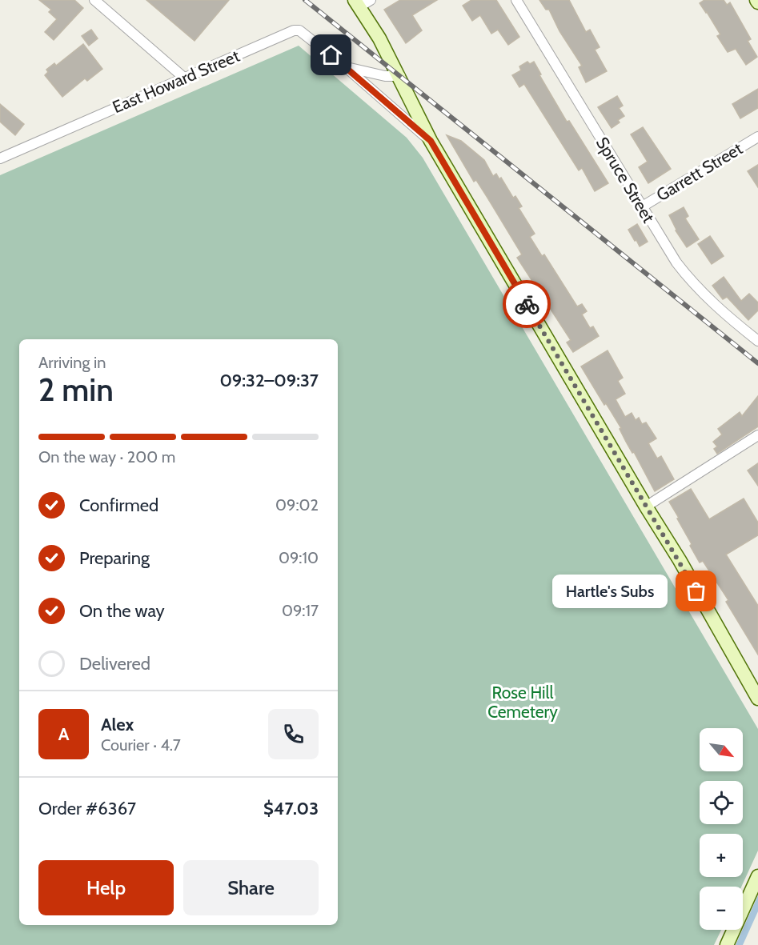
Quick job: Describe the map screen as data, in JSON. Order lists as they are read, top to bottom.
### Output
{
  "streets": {
    "street": ["East Howard Street", "Garrett Street", "Spruce Street"]
  },
  "crossings": [
    ["Garrett Street", "Spruce Street"]
  ],
  "parks": ["Rose Hill Cemetery"],
  "places": ["Hartle's Subs"],
  "north": "bottom right",
  "page": {
    "heading": ["2 min", "Arriving in", "09:32–09:37"],
    "panel": [
      "Alex",
      "Courier · 4.7",
      "Order #6367",
      "$47.03"
    ],
    "bar": "On the way · 200 m",
    "list": [
      ["Confirmed", "09:02"],
      ["Preparing", "09:10"],
      ["On the way", "09:17"],
      "Delivered"
    ],
    "bubble": "Hartle's Subs",
    "round": "A",
    "map_buttons": ["+", "−"],
    "buttons": ["Help", "Share"]
  }
}
